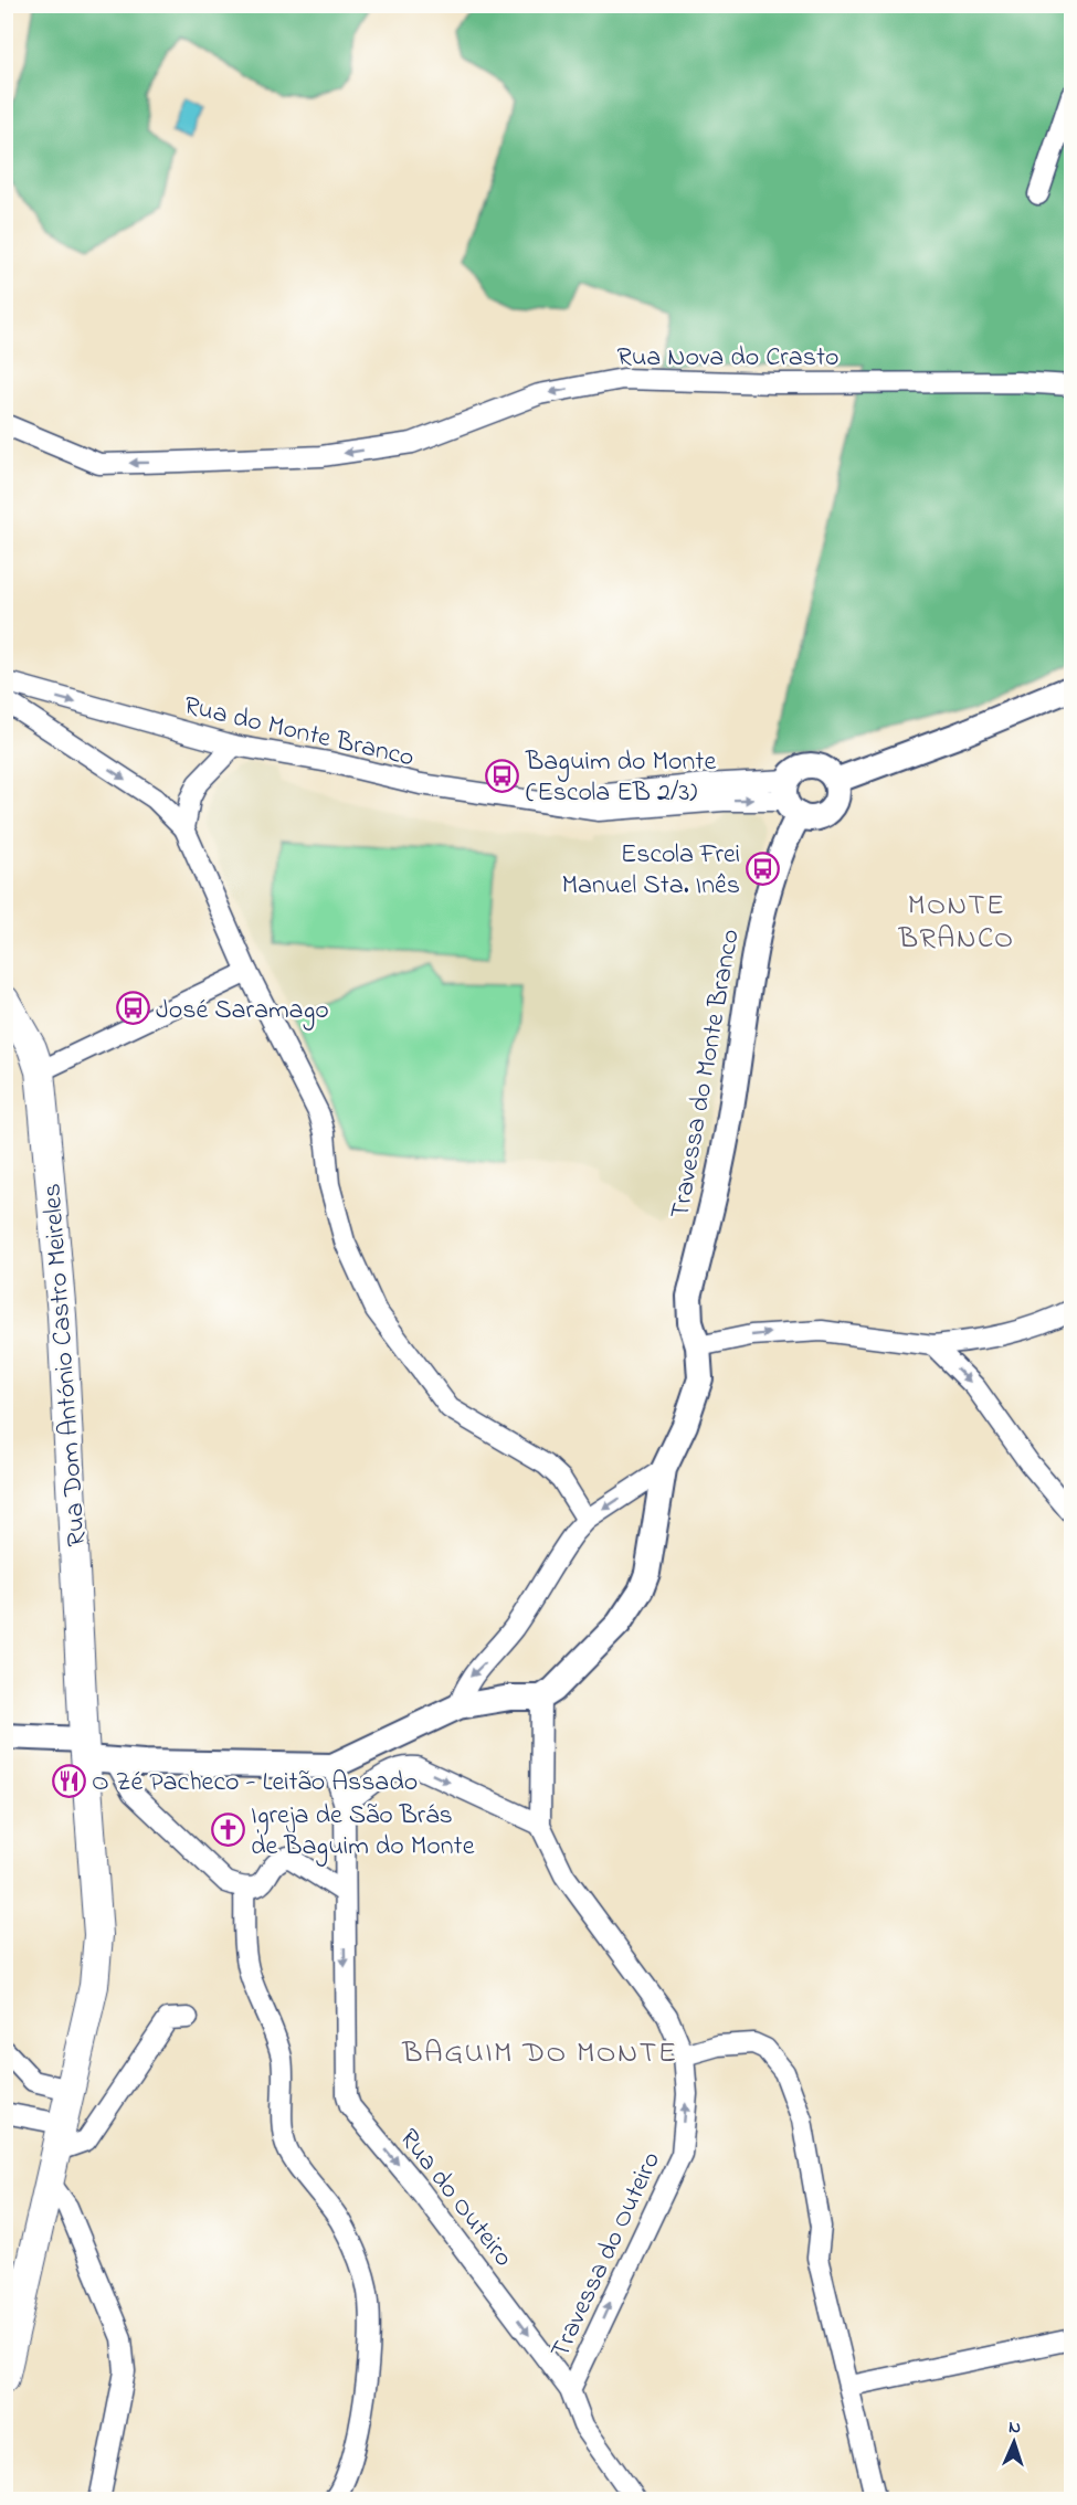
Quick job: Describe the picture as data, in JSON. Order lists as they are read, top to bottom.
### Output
{
  "streets": {
    "main road": ["Rua Dom António Castro Meireles"],
    "street": [
      "Rua Nova do Crasto",
      "Rua do Monte Branco",
      "Travessa do Monte Branco",
      "Rua do Outeiro",
      "Travessa do Outeiro"
    ]
  },
  "crossings": [
    ["Rua do Monte Branco", "Travessa do Monte Branco"],
    ["Rua do Outeiro", "Travessa do Outeiro"]
  ],
  "one_way": ["Rua Nova do Crasto", "Travessa do Outeiro"],
  "districts": ["MONTE BRANCO", "BAGUIM DO MONTE"],
  "places": {
    "bus stop": ["Baguim do Monte (Escola EB 2/3)", "Escola Frei Manuel Sta. Inês", "José Saramago"],
    "restaurant": ["O Zé Pacheco - Leitão Assado"],
    "church": ["Igreja de São Brás de Baguim do Monte"]
  },
  "north": "top"
}
